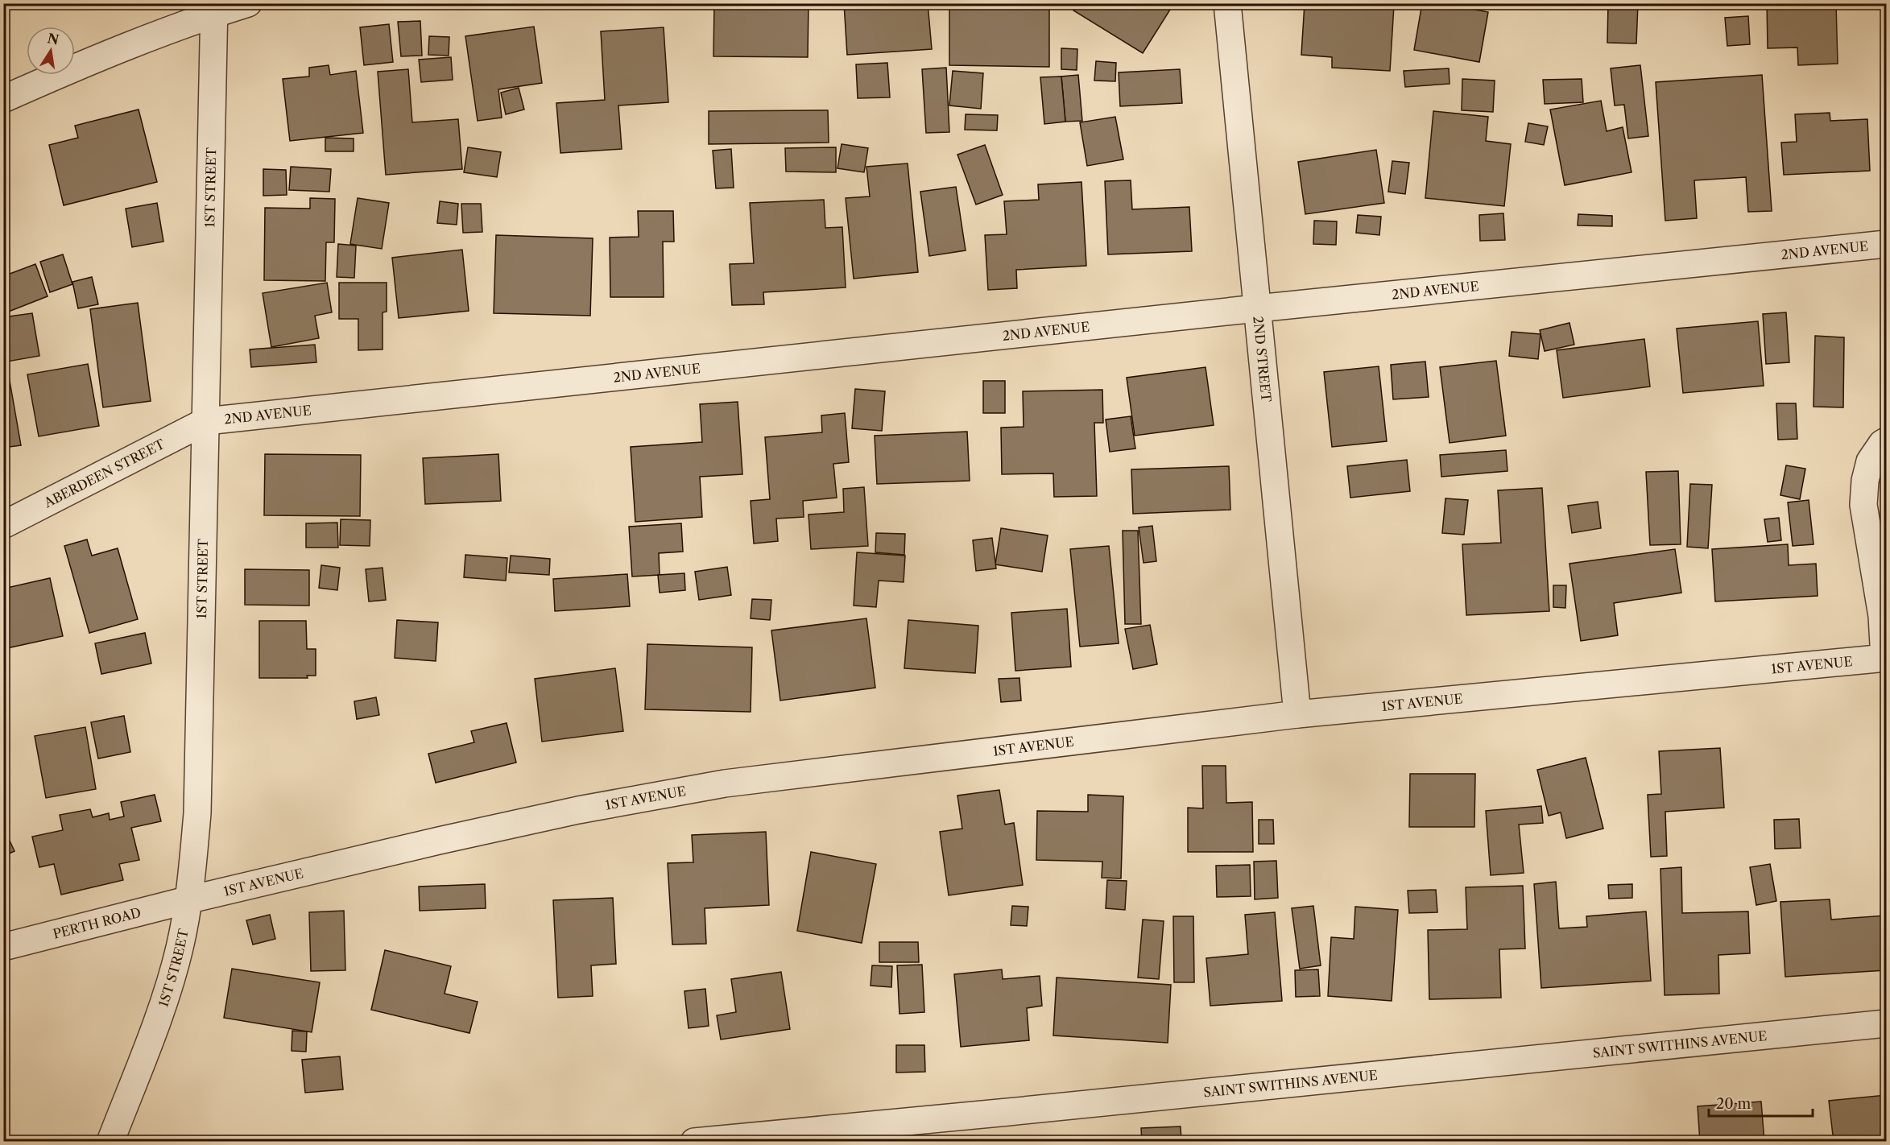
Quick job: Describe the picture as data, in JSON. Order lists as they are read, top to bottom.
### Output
{
  "streets": {
    "street": [
      "1ST STREET",
      "2ND AVENUE",
      "2ND STREET",
      "ABERDEEN STREET",
      "1ST AVENUE",
      "PERTH ROAD",
      "SAINT SWITHINS AVENUE"
    ]
  },
  "crossings": [
    ["1ST STREET", "2ND AVENUE"],
    ["1ST STREET", "ABERDEEN STREET"],
    ["1ST STREET", "1ST AVENUE"],
    ["1ST STREET", "PERTH ROAD"],
    ["2ND AVENUE", "2ND STREET"],
    ["2ND AVENUE", "ABERDEEN STREET"],
    ["2ND STREET", "1ST AVENUE"],
    ["1ST AVENUE", "PERTH ROAD"]
  ],
  "scale_bar": "20 m",
  "north": "top"
}
